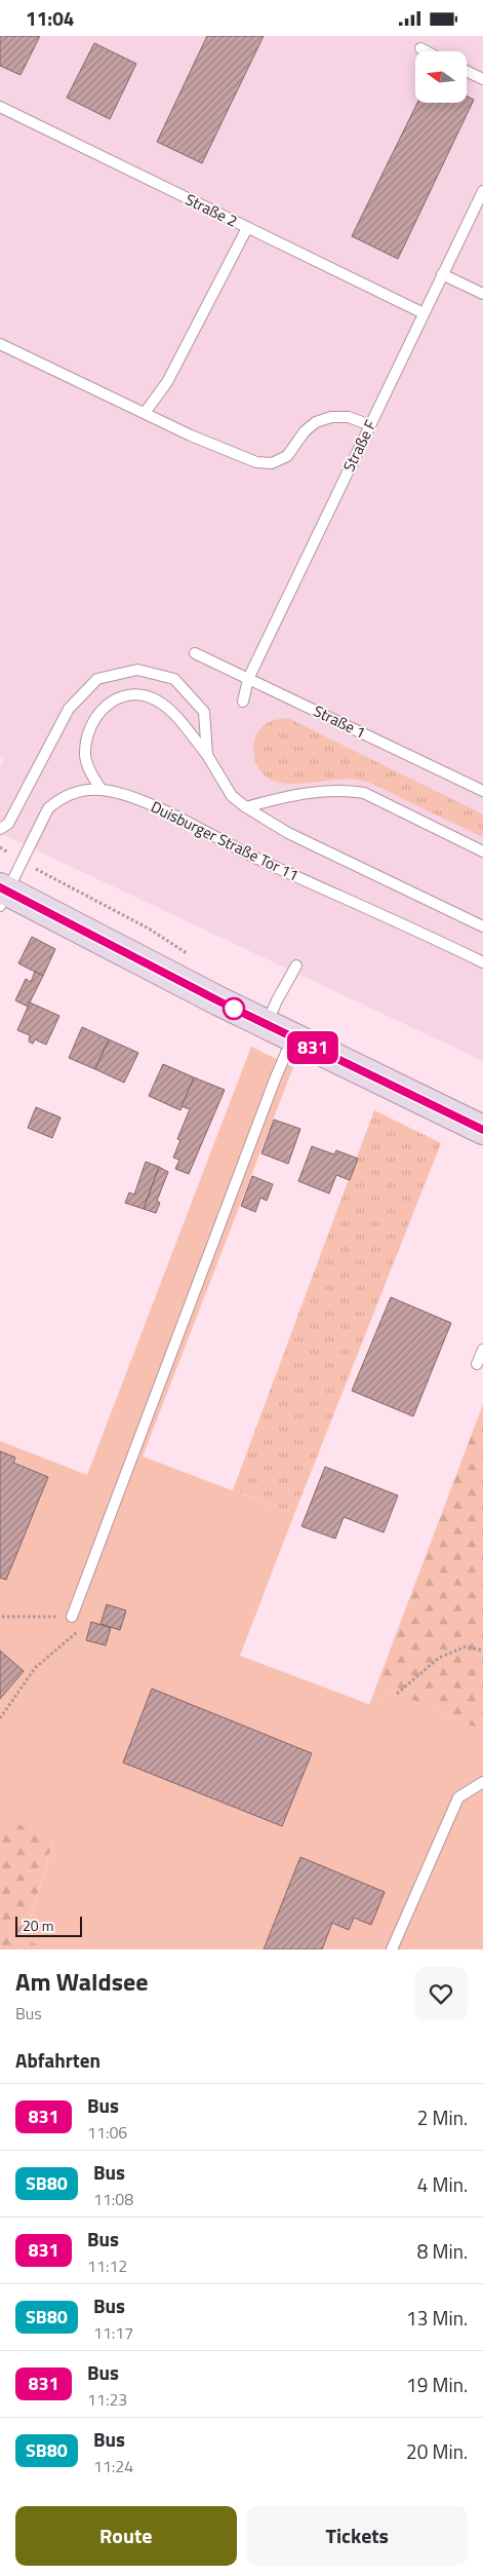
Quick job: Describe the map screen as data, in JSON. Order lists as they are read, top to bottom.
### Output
{
  "streets": {
    "lane": [
      "Straße 2",
      "Straße F",
      "Straße 1",
      "Duisburger Straße Tor 11"
    ]
  },
  "crossings": [
    ["Straße 2", "Straße F"],
    ["Straße F", "Straße 1"]
  ],
  "lines": ["bus line 831"],
  "scale_bar": "20 m",
  "north": "left",
  "page": {
    "status": "11:04",
    "on_map": "831",
    "scale": "20 m",
    "heading": [
      ["Am Waldsee", "Bus"],
      "Abfahrten"
    ],
    "list": [
      {
        "mark": "831",
        "name": "Bus",
        "note": "11:06",
        "value": "2 Min."
      },
      {
        "mark": "SB80",
        "name": "Bus",
        "note": "11:08",
        "value": "4 Min."
      },
      {
        "mark": "831",
        "name": "Bus",
        "note": "11:12",
        "value": "8 Min."
      },
      {
        "mark": "SB80",
        "name": "Bus",
        "note": "11:17",
        "value": "13 Min."
      },
      {
        "mark": "831",
        "name": "Bus",
        "note": "11:23",
        "value": "19 Min."
      },
      {
        "mark": "SB80",
        "name": "Bus",
        "note": "11:24",
        "value": "20 Min."
      }
    ],
    "buttons": ["Route", "Tickets"]
  }
}
